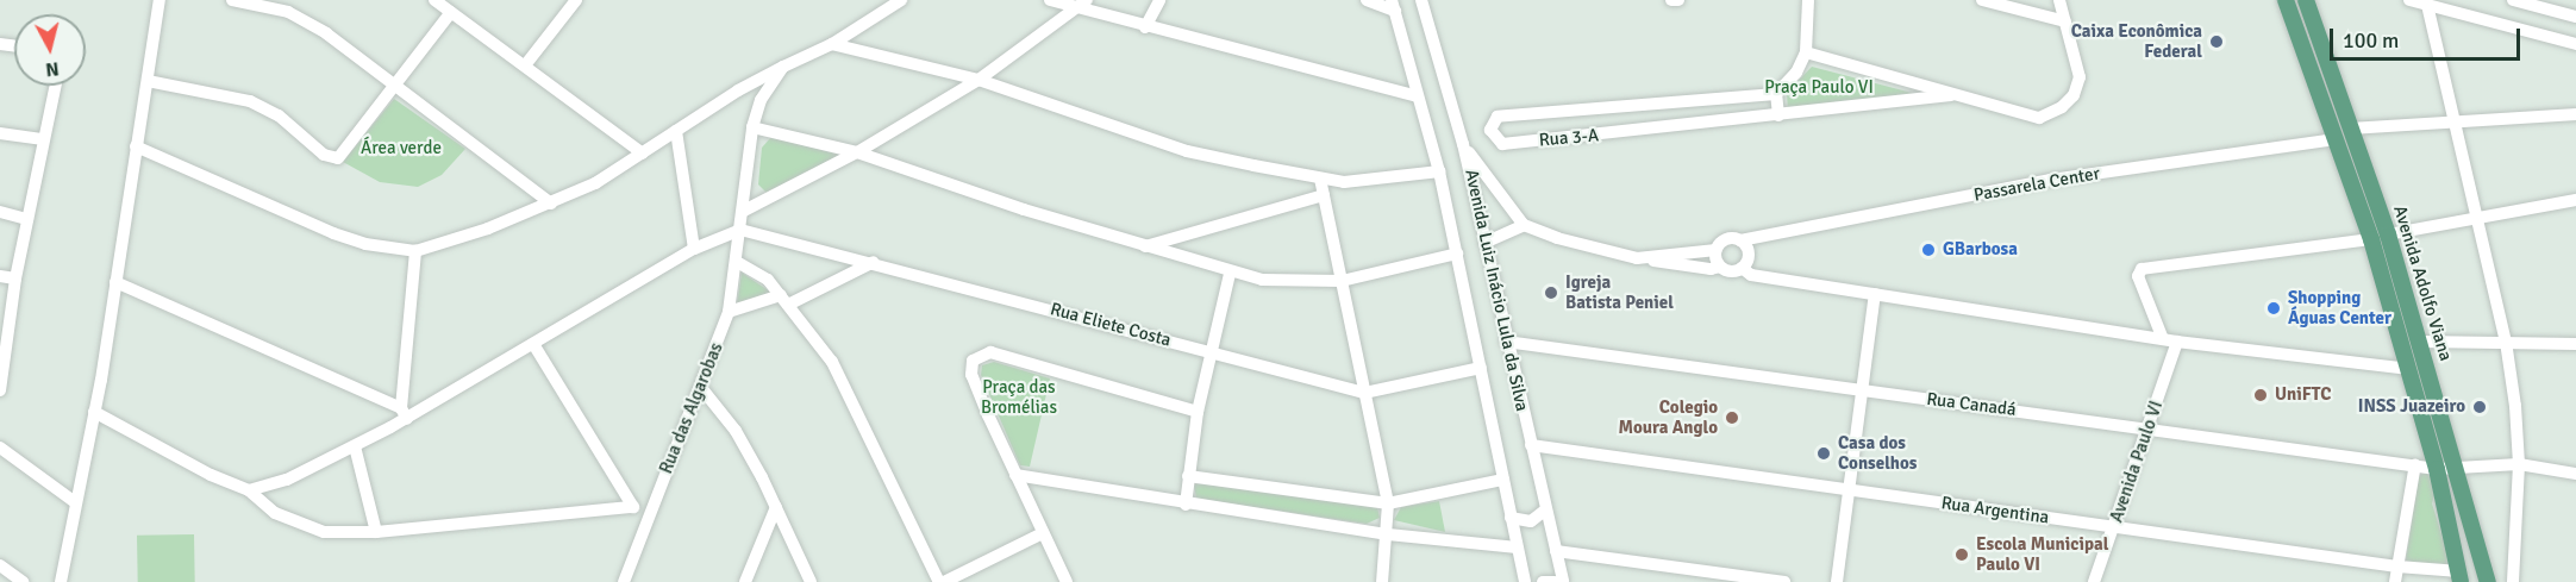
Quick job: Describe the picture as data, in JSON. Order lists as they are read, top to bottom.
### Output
{
  "streets": {
    "main road": ["Avenida Adolfo Viana"],
    "street": [
      "Rua 3-A",
      "Passarela Center",
      "Avenida Luiz Inácio Lula da Silva",
      "Rua Eliete Costa",
      "Rua Canadá",
      "Rua das Algarobas",
      "Avenida Paulo VI",
      "Rua Argentina"
    ]
  },
  "crossings": [
    ["Passarela Center", "Avenida Adolfo Viana"],
    ["Avenida Adolfo Viana", "Rua Canadá"],
    ["Avenida Adolfo Viana", "Rua Argentina"],
    ["Avenida Luiz Inácio Lula da Silva", "Rua Eliete Costa"],
    ["Avenida Luiz Inácio Lula da Silva", "Rua Canadá"],
    ["Avenida Luiz Inácio Lula da Silva", "Rua Argentina"],
    ["Rua Eliete Costa", "Rua das Algarobas"],
    ["Rua Canadá", "Avenida Paulo VI"],
    ["Avenida Paulo VI", "Rua Argentina"]
  ],
  "parks": ["Praça Paulo VI", "Área verde", "Praça das Bromélias"],
  "places": [
    "Caixa Econômica Federal",
    "GBarbosa",
    "Igreja Batista Peniel",
    "Shopping Águas Center",
    "UniFTC",
    "INSS Juazeiro",
    "Colegio Moura Anglo",
    "Casa dos Conselhos",
    "Escola Municipal Paulo VI"
  ],
  "scale_bar": "100 m",
  "north": "bottom"
}
